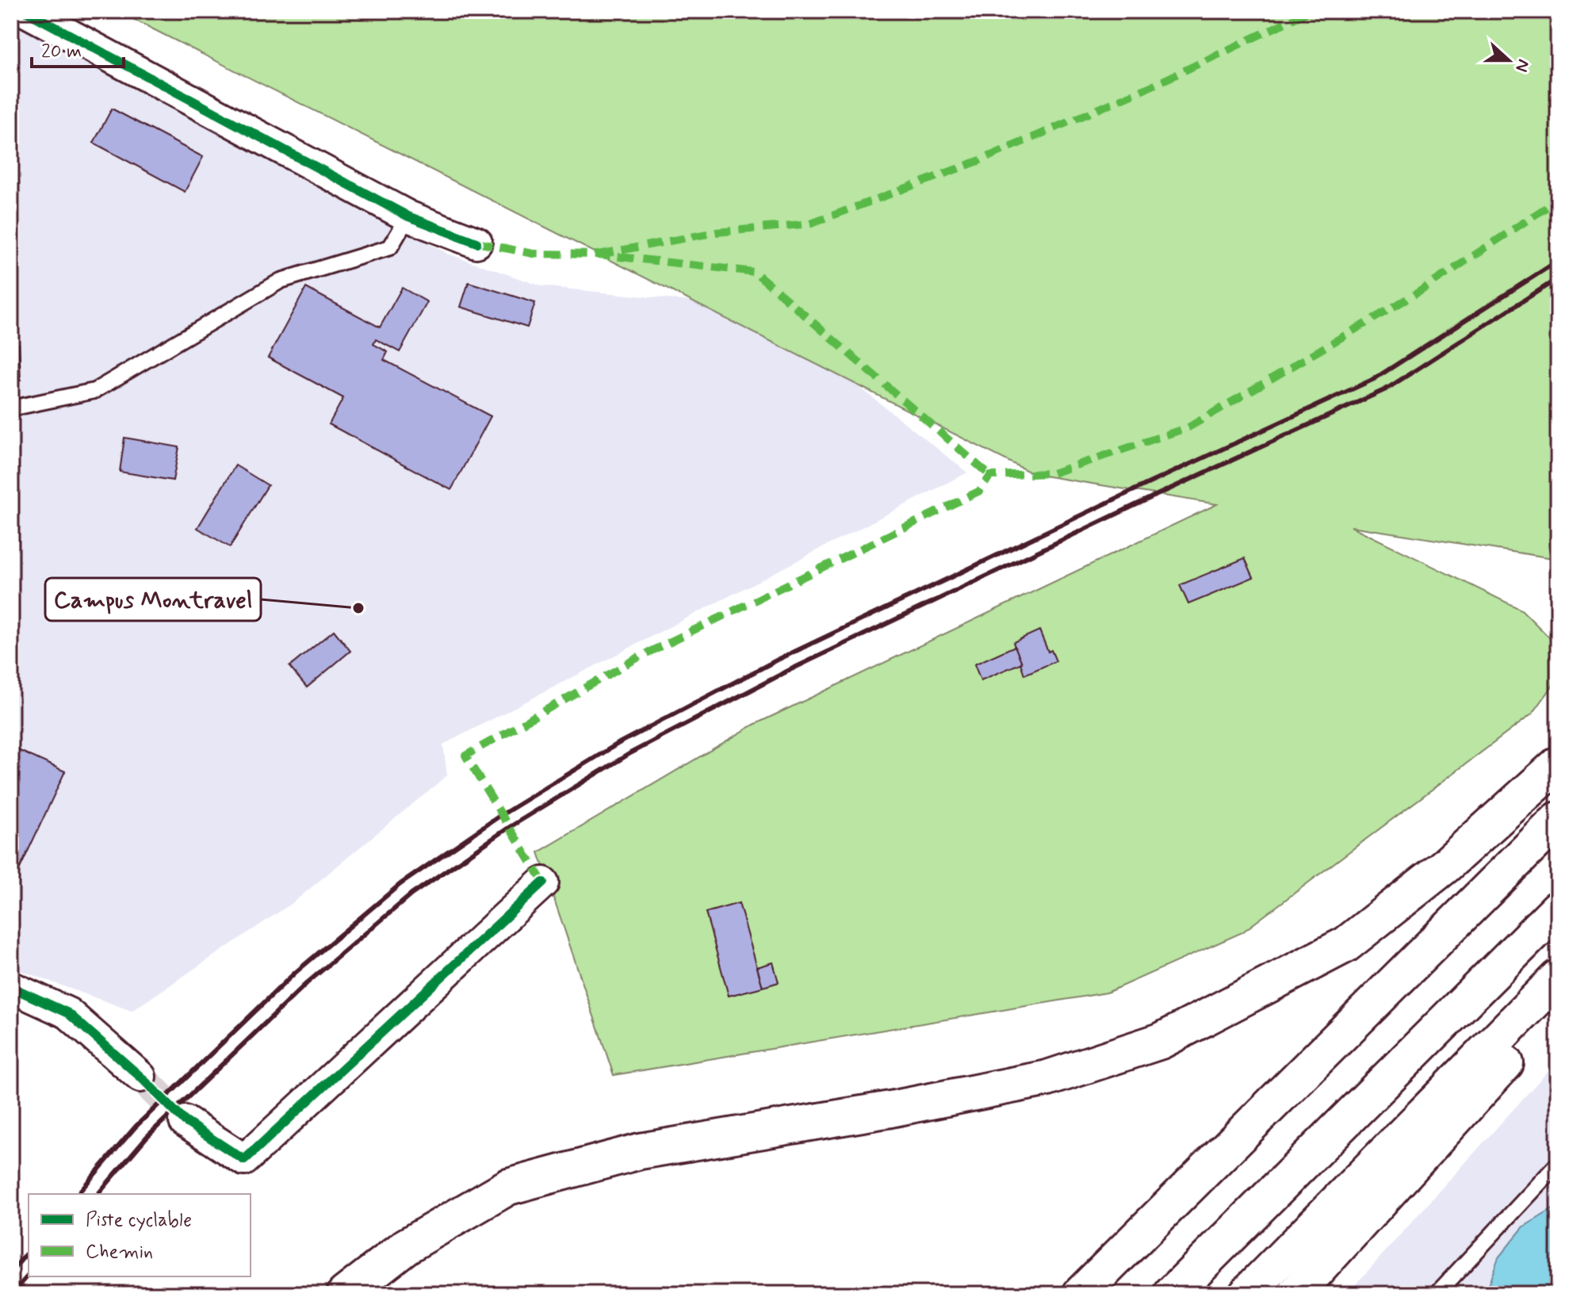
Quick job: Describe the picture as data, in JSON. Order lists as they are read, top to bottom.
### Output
{
  "places": ["Campus Montravel"],
  "legend": ["Piste cyclable", "Chemin"],
  "scale_bar": "20 m",
  "north": "right"
}
